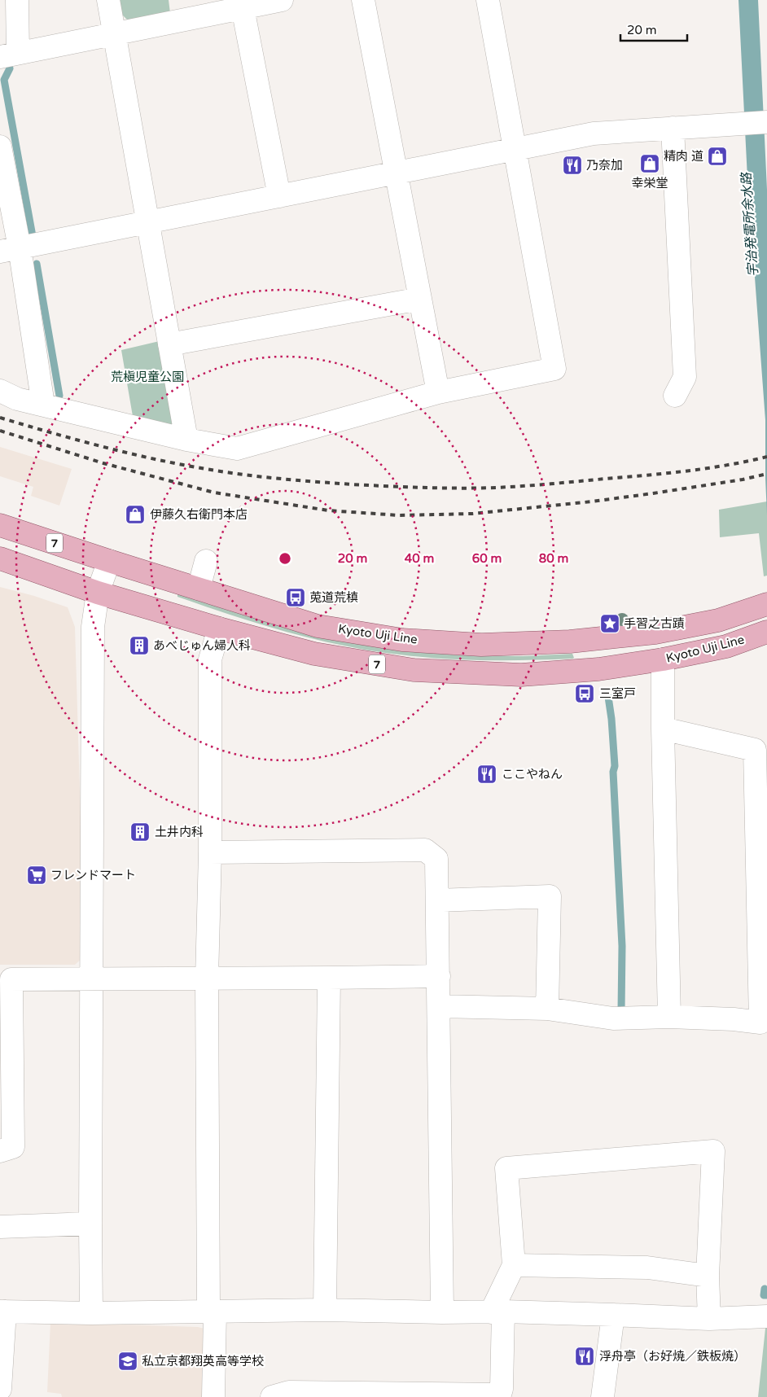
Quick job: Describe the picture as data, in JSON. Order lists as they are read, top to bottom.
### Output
{
  "streets": {
    "main road": ["7", "Kyoto Uji Line"]
  },
  "water": ["宇治発電所余水路"],
  "parks": ["荒槇児童公園"],
  "places": {
    "shop": ["精肉 道", "幸栄堂", "伊藤久右衛門本店"],
    "restaurant": ["乃奈加", "ここやねん", "浮舟亭（お好焼／鉄板焼）"],
    "bus stop": ["莵道荒槙", "三室戸"],
    "place": ["手習之古蹟"],
    "building": ["あべじゅん婦人科", "土井内科"],
    "supermarket": ["フレンドマート"],
    "school or university": ["私立京都翔英高等学校"]
  },
  "scale_bar": "20 m",
  "rings": [
    "20 m",
    "40 m",
    "60 m",
    "80 m"
  ]
}
